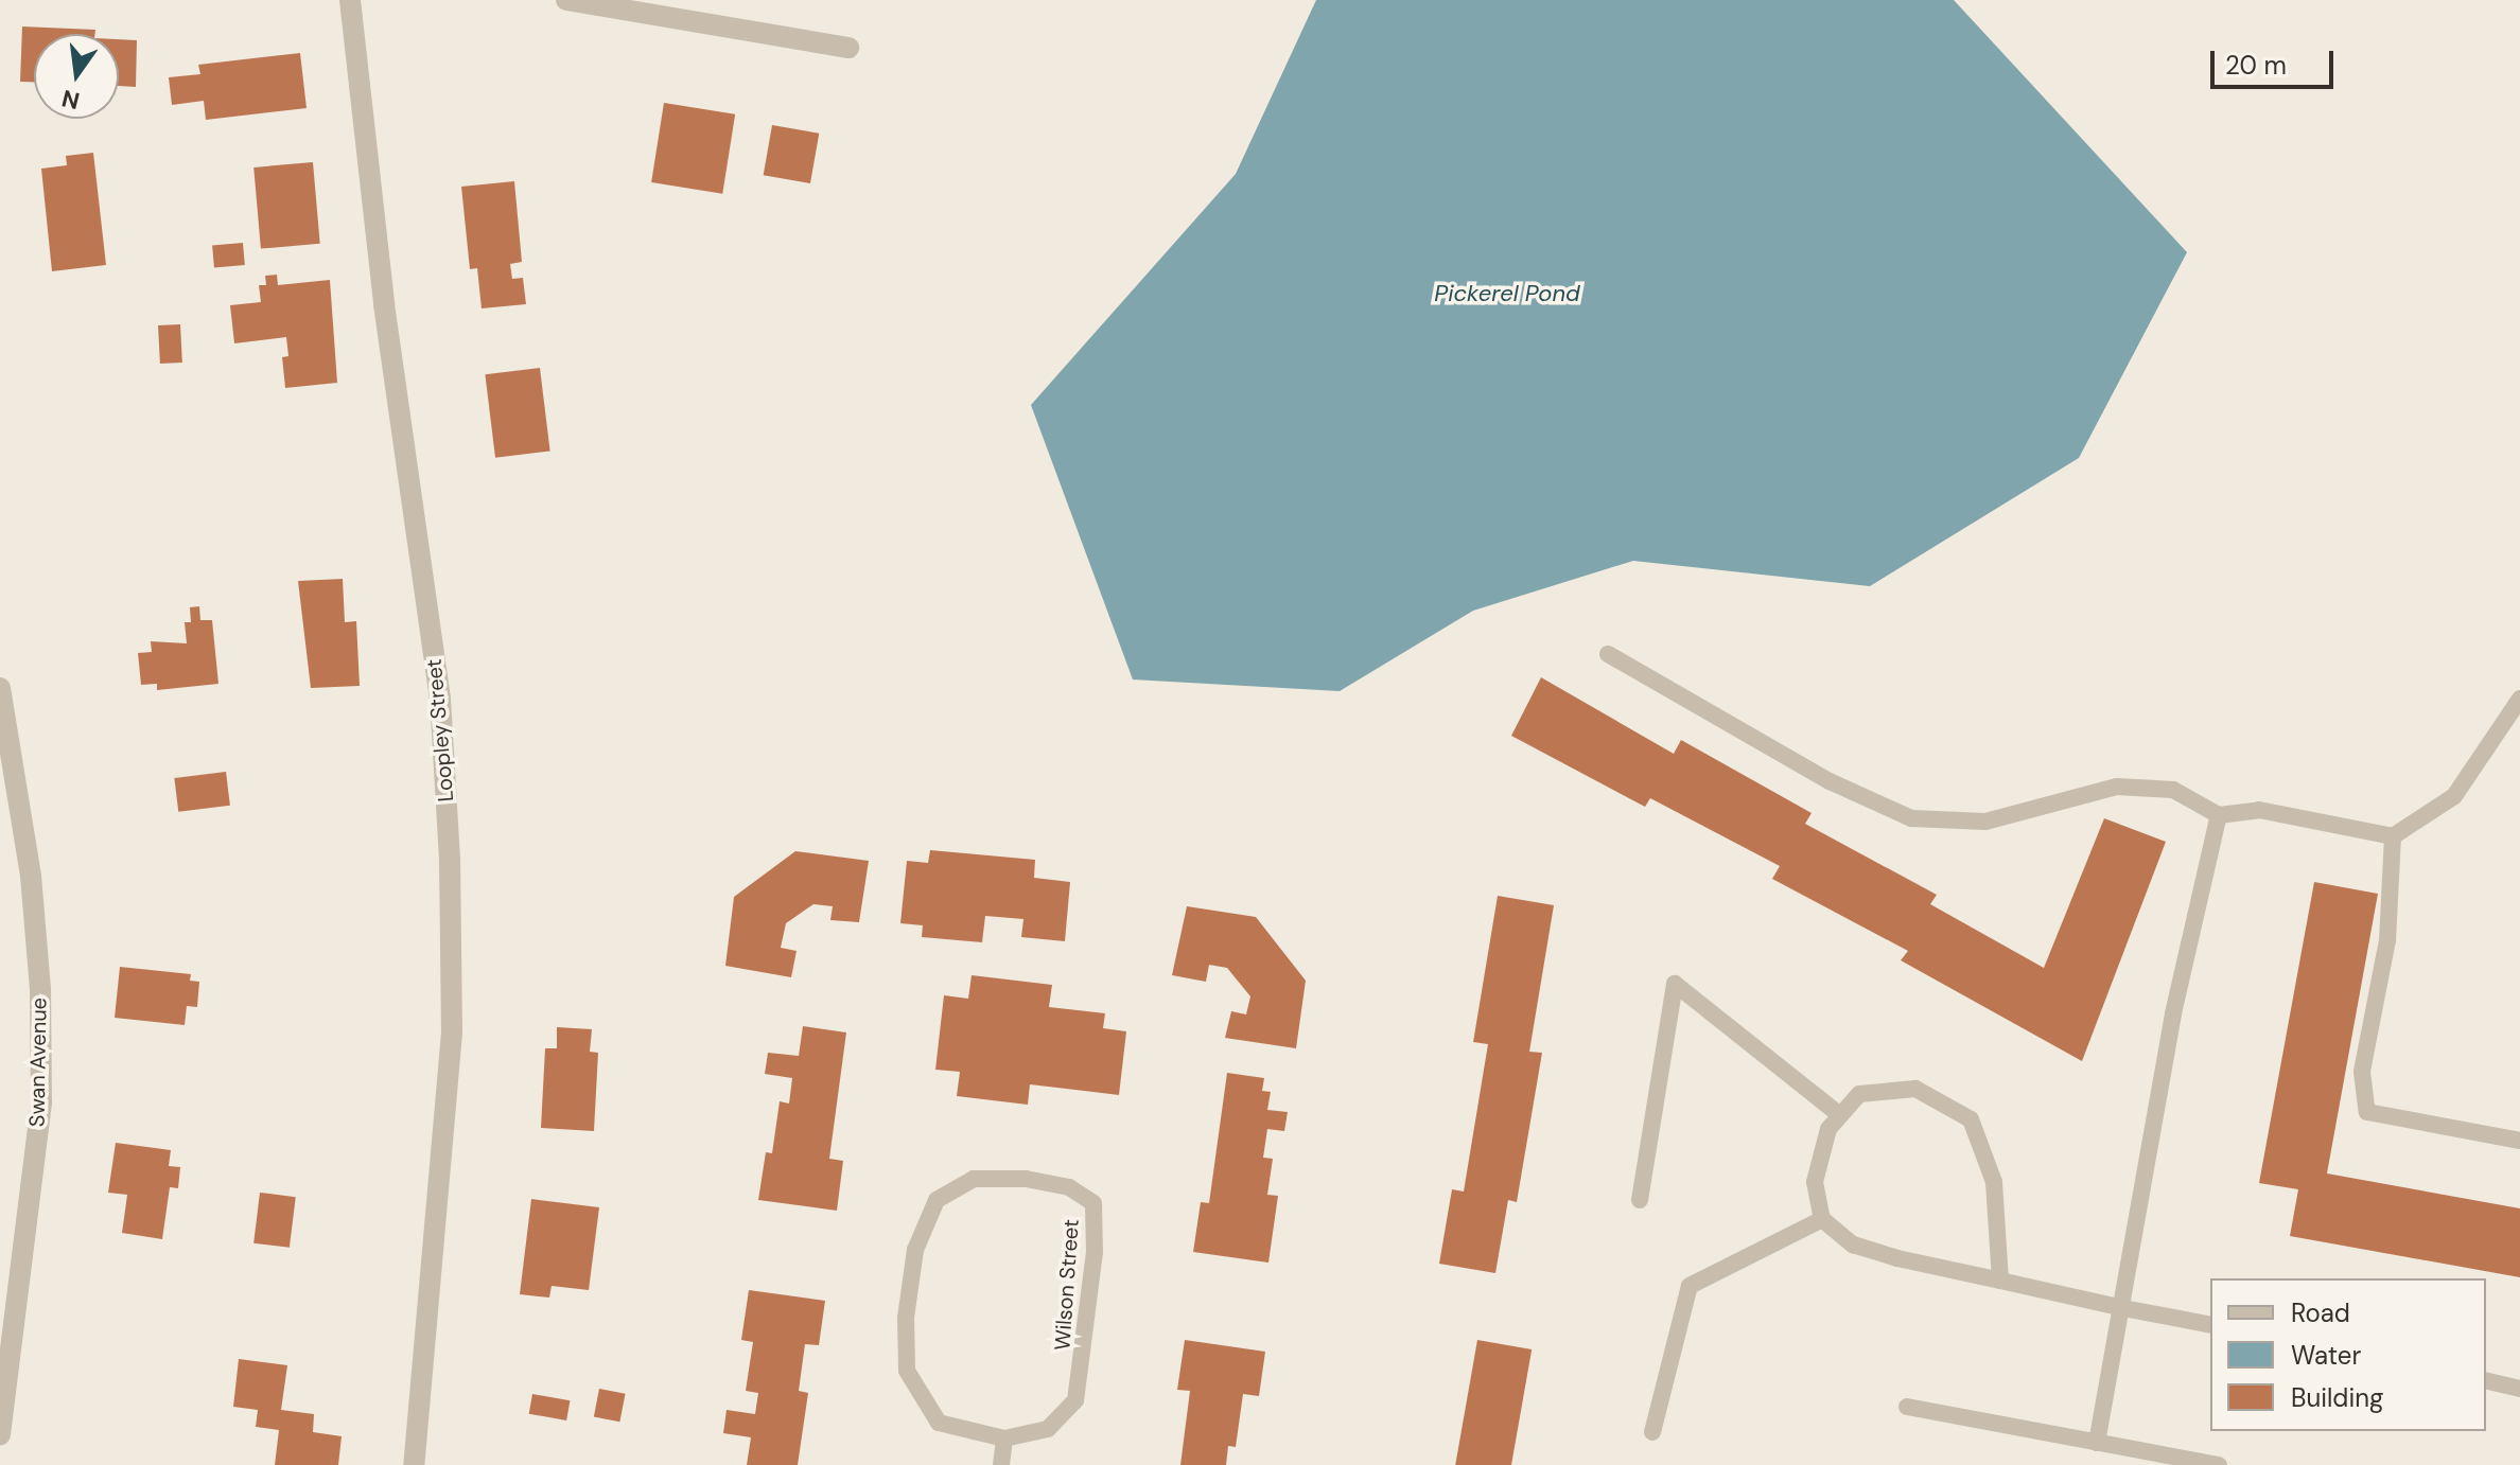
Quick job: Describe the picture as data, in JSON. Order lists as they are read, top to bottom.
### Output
{
  "streets": {
    "street": ["Loopley Street", "Swan Avenue"],
    "lane": ["Wilson Street"]
  },
  "water": ["Pickerel Pond"],
  "legend": ["Road", "Water", "Building"],
  "scale_bar": "20 m",
  "north": "bottom"
}
